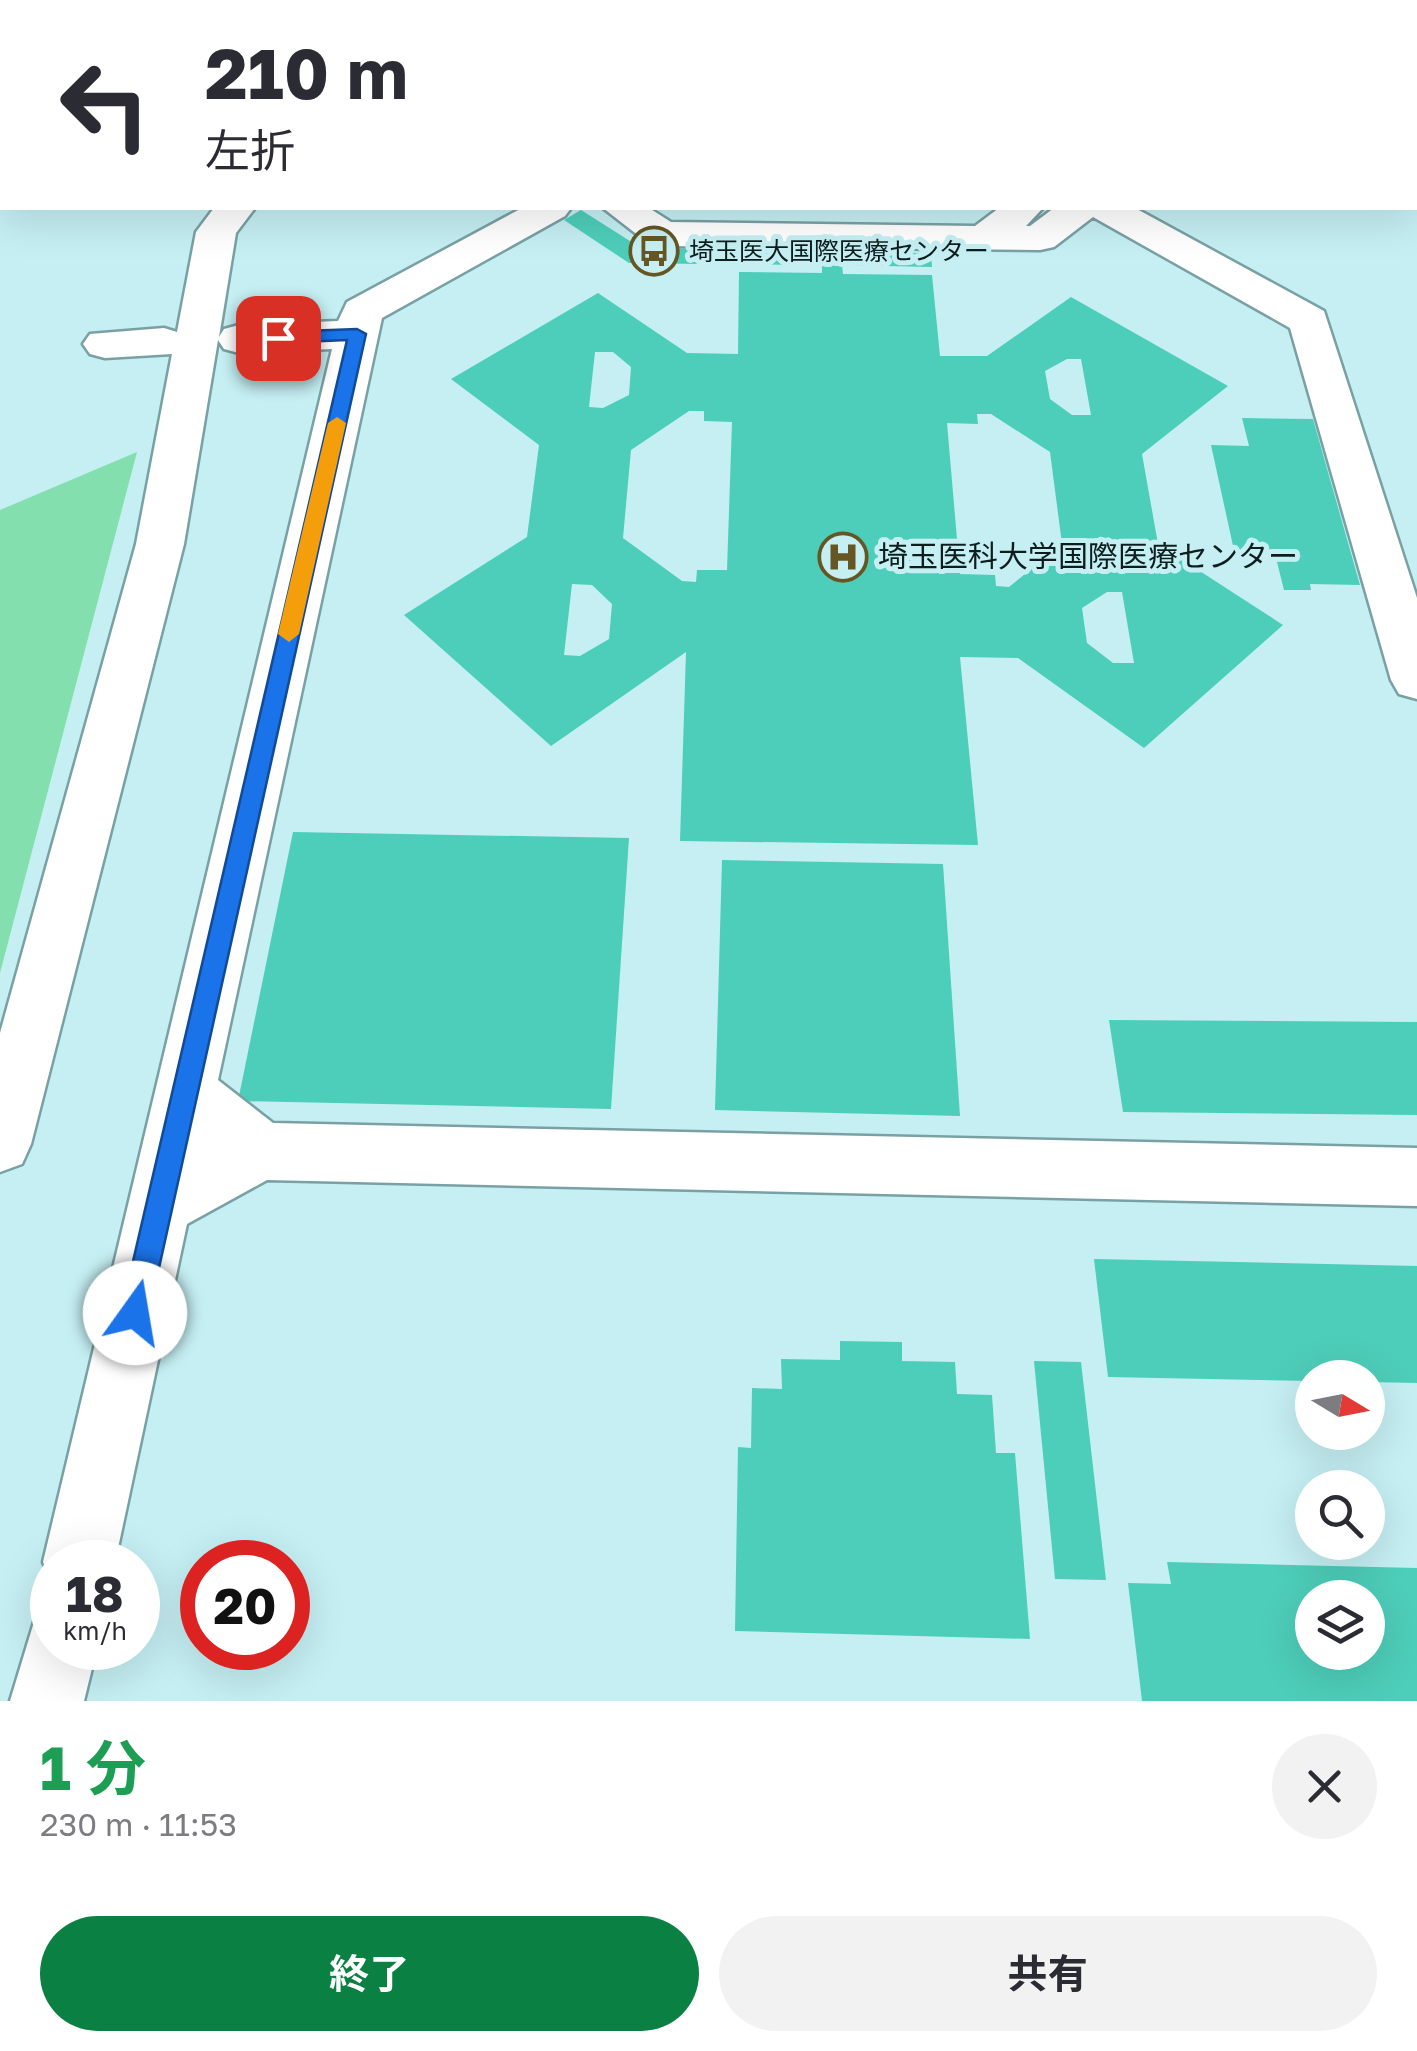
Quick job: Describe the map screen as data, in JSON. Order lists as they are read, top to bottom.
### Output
{
  "places": {
    "bus stop": ["埼玉医大国際医療センター"],
    "hospital": ["埼玉医科大学国際医療センター"]
  },
  "north": "right",
  "page": {
    "turn": ["210 m", "左折"],
    "speed": "18 km/h",
    "limit": "20",
    "heading": ["1 分", "230 m · 11:53"],
    "buttons": ["終了", "共有"]
  }
}
